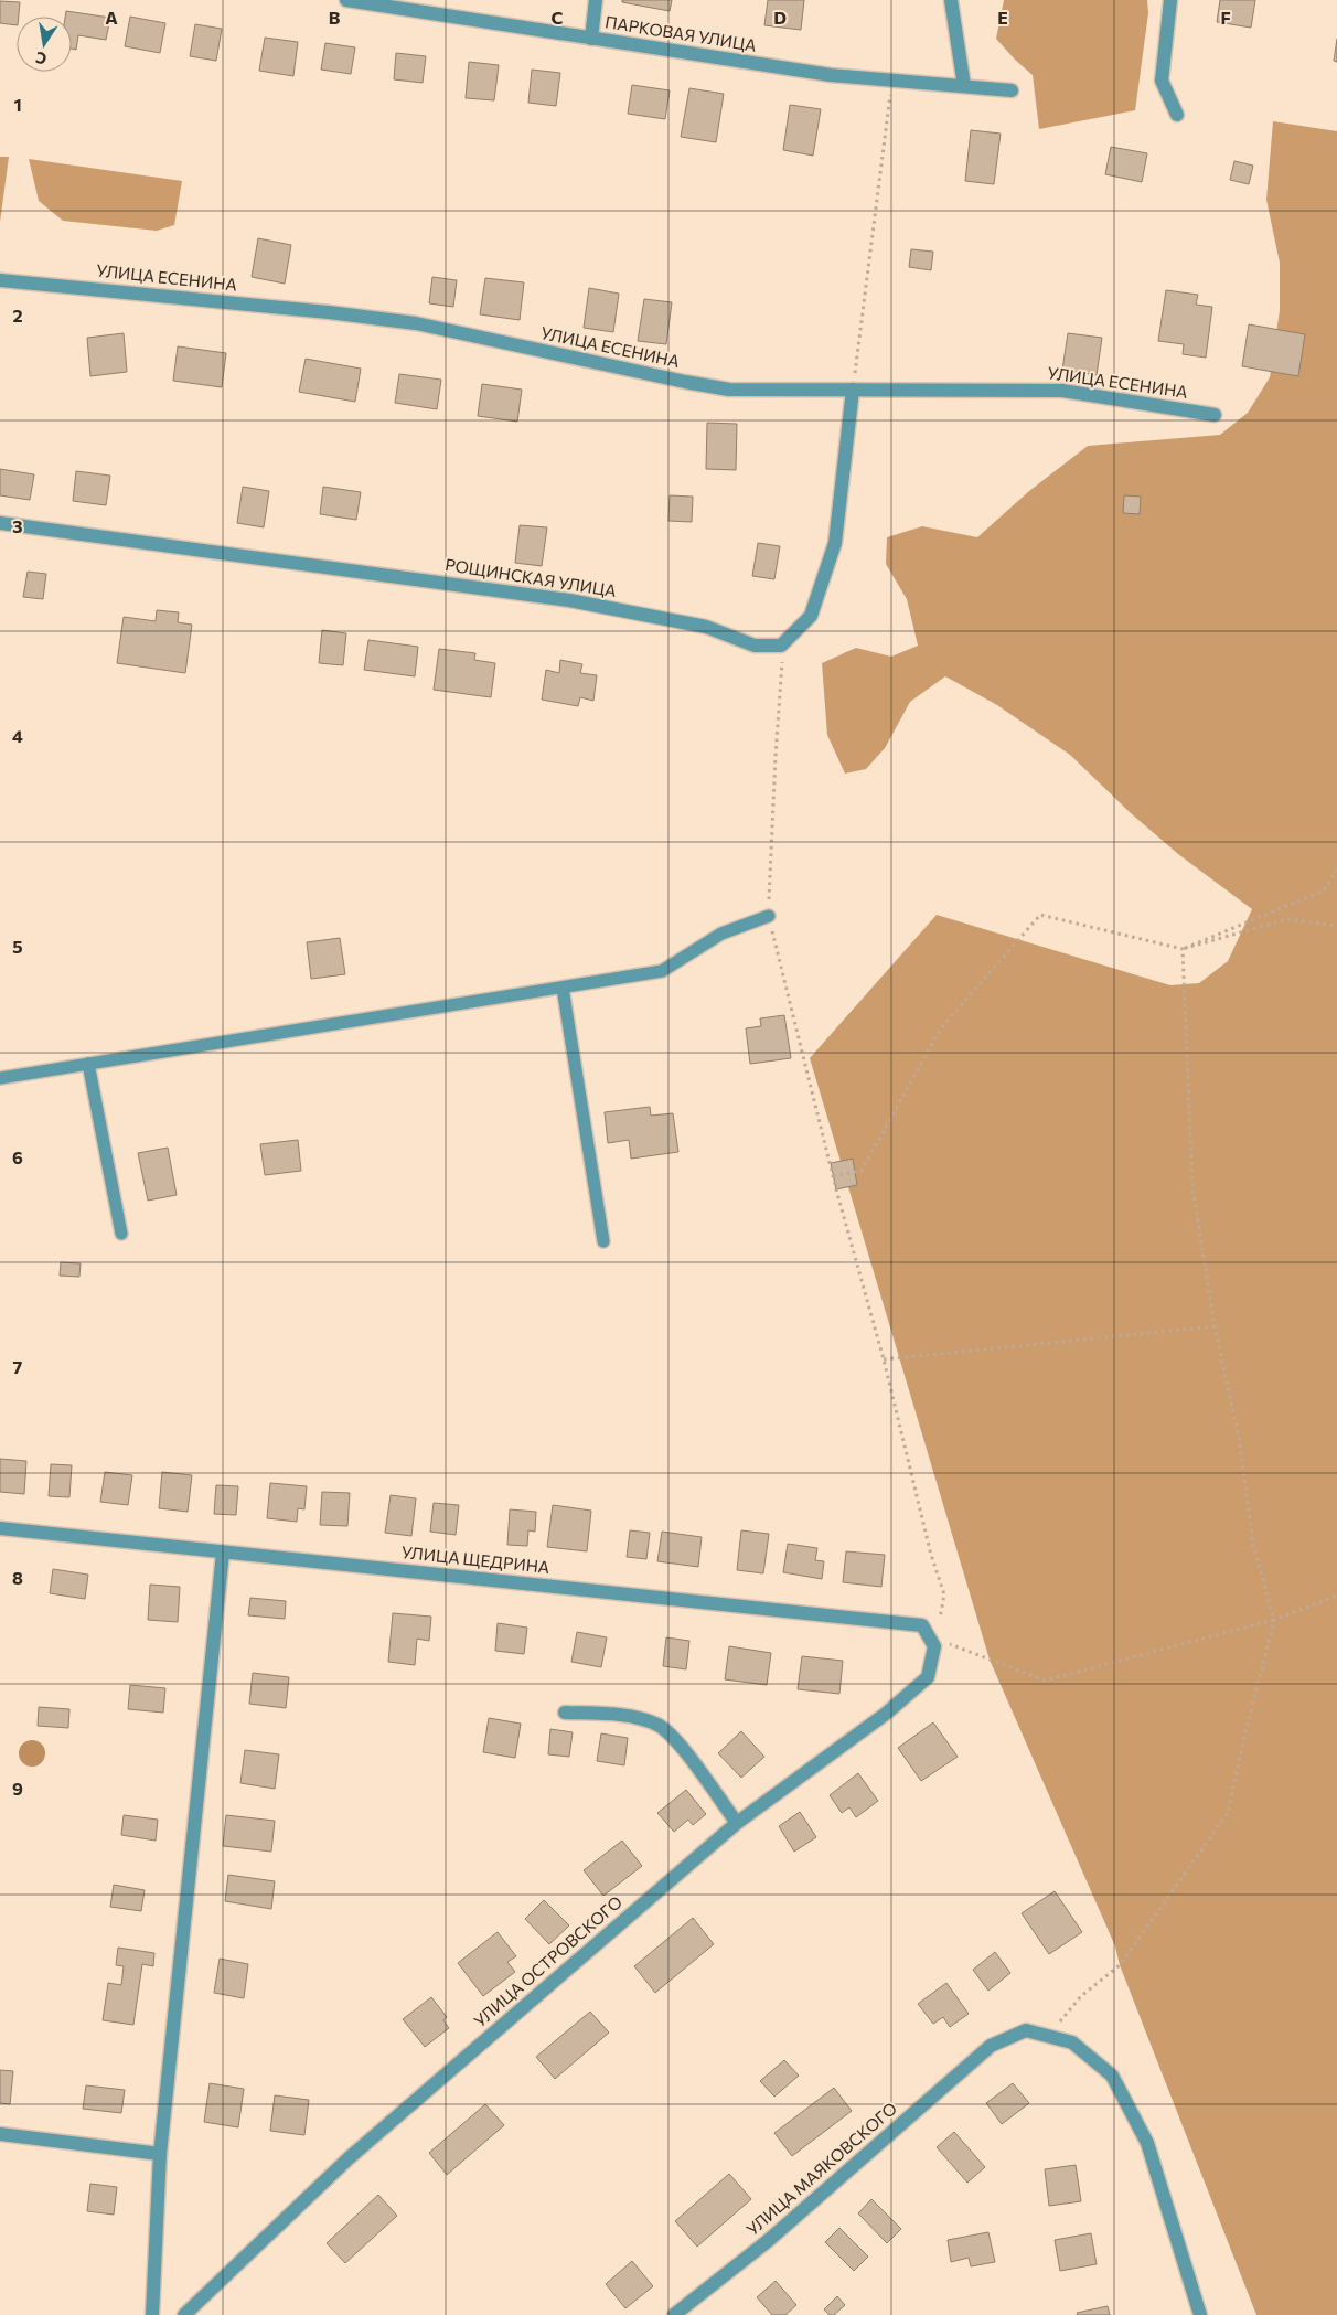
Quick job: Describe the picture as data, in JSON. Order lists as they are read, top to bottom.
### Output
{
  "streets": {
    "street": [
      "ПАРКОВАЯ УЛИЦА",
      "УЛИЦА ЕСЕНИНА",
      "РОЩИНСКАЯ УЛИЦА",
      "УЛИЦА ЩЕДРИНА",
      "УЛИЦА ОСТРОВСКОГО",
      "УЛИЦА МАЯКОВСКОГО"
    ]
  },
  "crossings": [
    ["УЛИЦА ЩЕДРИНА", "УЛИЦА ОСТРОВСКОГО"]
  ],
  "north": "bottom",
  "grid": {
    "columns": [
      "A",
      "B",
      "C",
      "D",
      "E",
      "F"
    ],
    "rows": [
      "1",
      "2",
      "3",
      "4",
      "5",
      "6",
      "7",
      "8",
      "9"
    ]
  }
}
